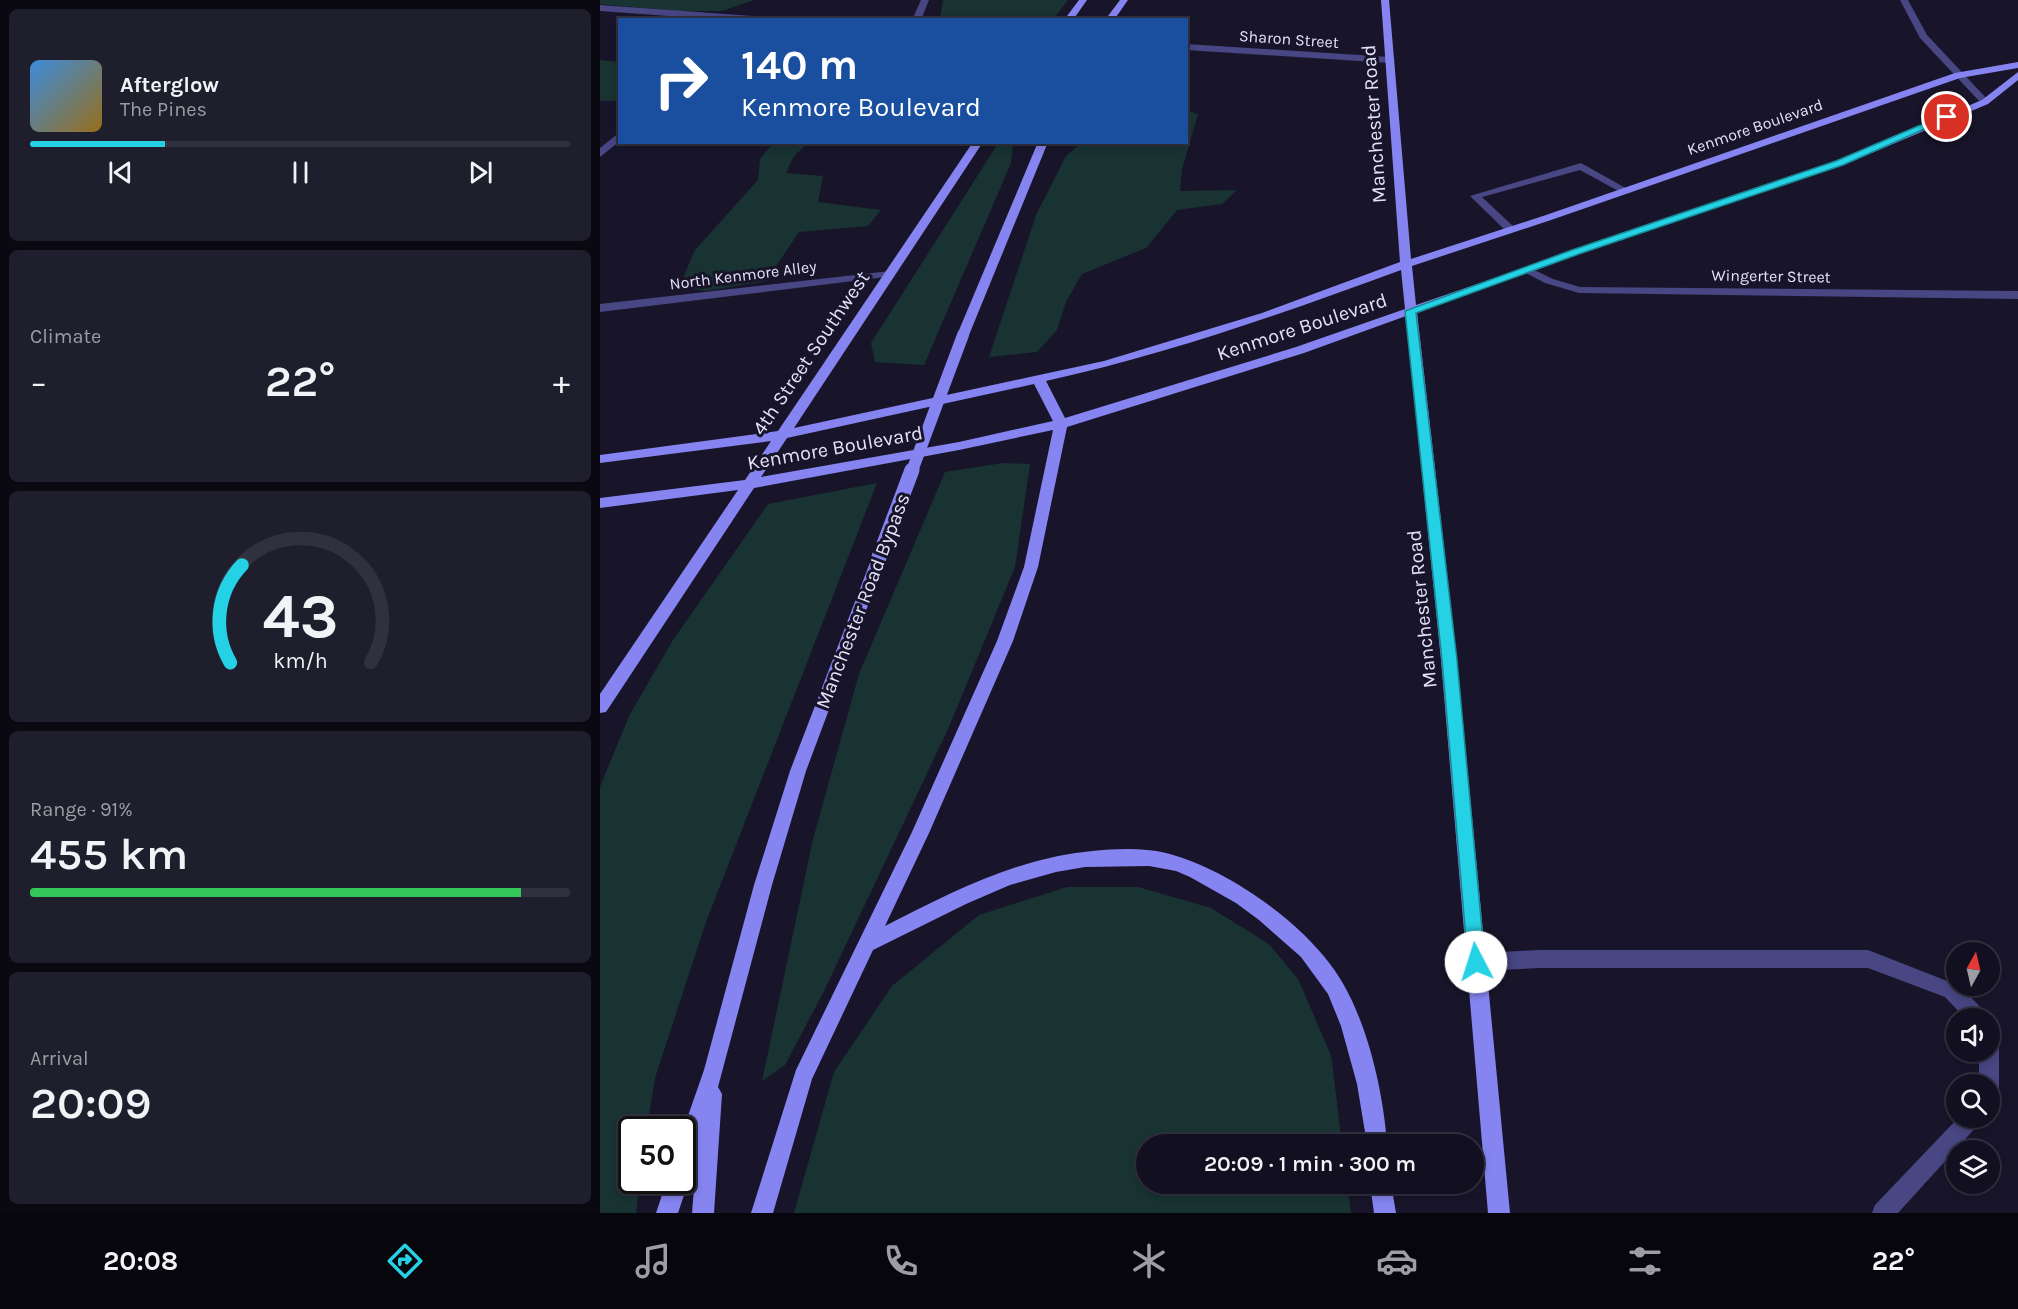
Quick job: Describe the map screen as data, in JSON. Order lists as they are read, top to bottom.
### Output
{
  "streets": {
    "main road": [
      "Manchester Road",
      "Kenmore Boulevard",
      "4th Street Southwest",
      "Manchester Road Bypass"
    ],
    "street": ["Sharon Street", "North Kenmore Alley", "Wingerter Street"]
  },
  "crossings": [
    ["Sharon Street", "Manchester Road"],
    ["Manchester Road", "Kenmore Boulevard"],
    ["Kenmore Boulevard", "Wingerter Street"],
    ["Kenmore Boulevard", "4th Street Southwest"],
    ["North Kenmore Alley", "4th Street Southwest"]
  ],
  "north": "top",
  "page": {
    "turn": ["140 m", "Kenmore Boulevard"],
    "song": ["Afterglow", "The Pines"],
    "tile": [
      "Climate",
      ["Range · 91%", "455 km"],
      ["Arrival", "20:09"]
    ],
    "heat": ["−", "22°", "+"],
    "limit": "50",
    "trip": "20:09 · 1 min · 300 m",
    "tabs": ["20:08", "22°"],
    "gauge": ["43", "km/h"]
  }
}
